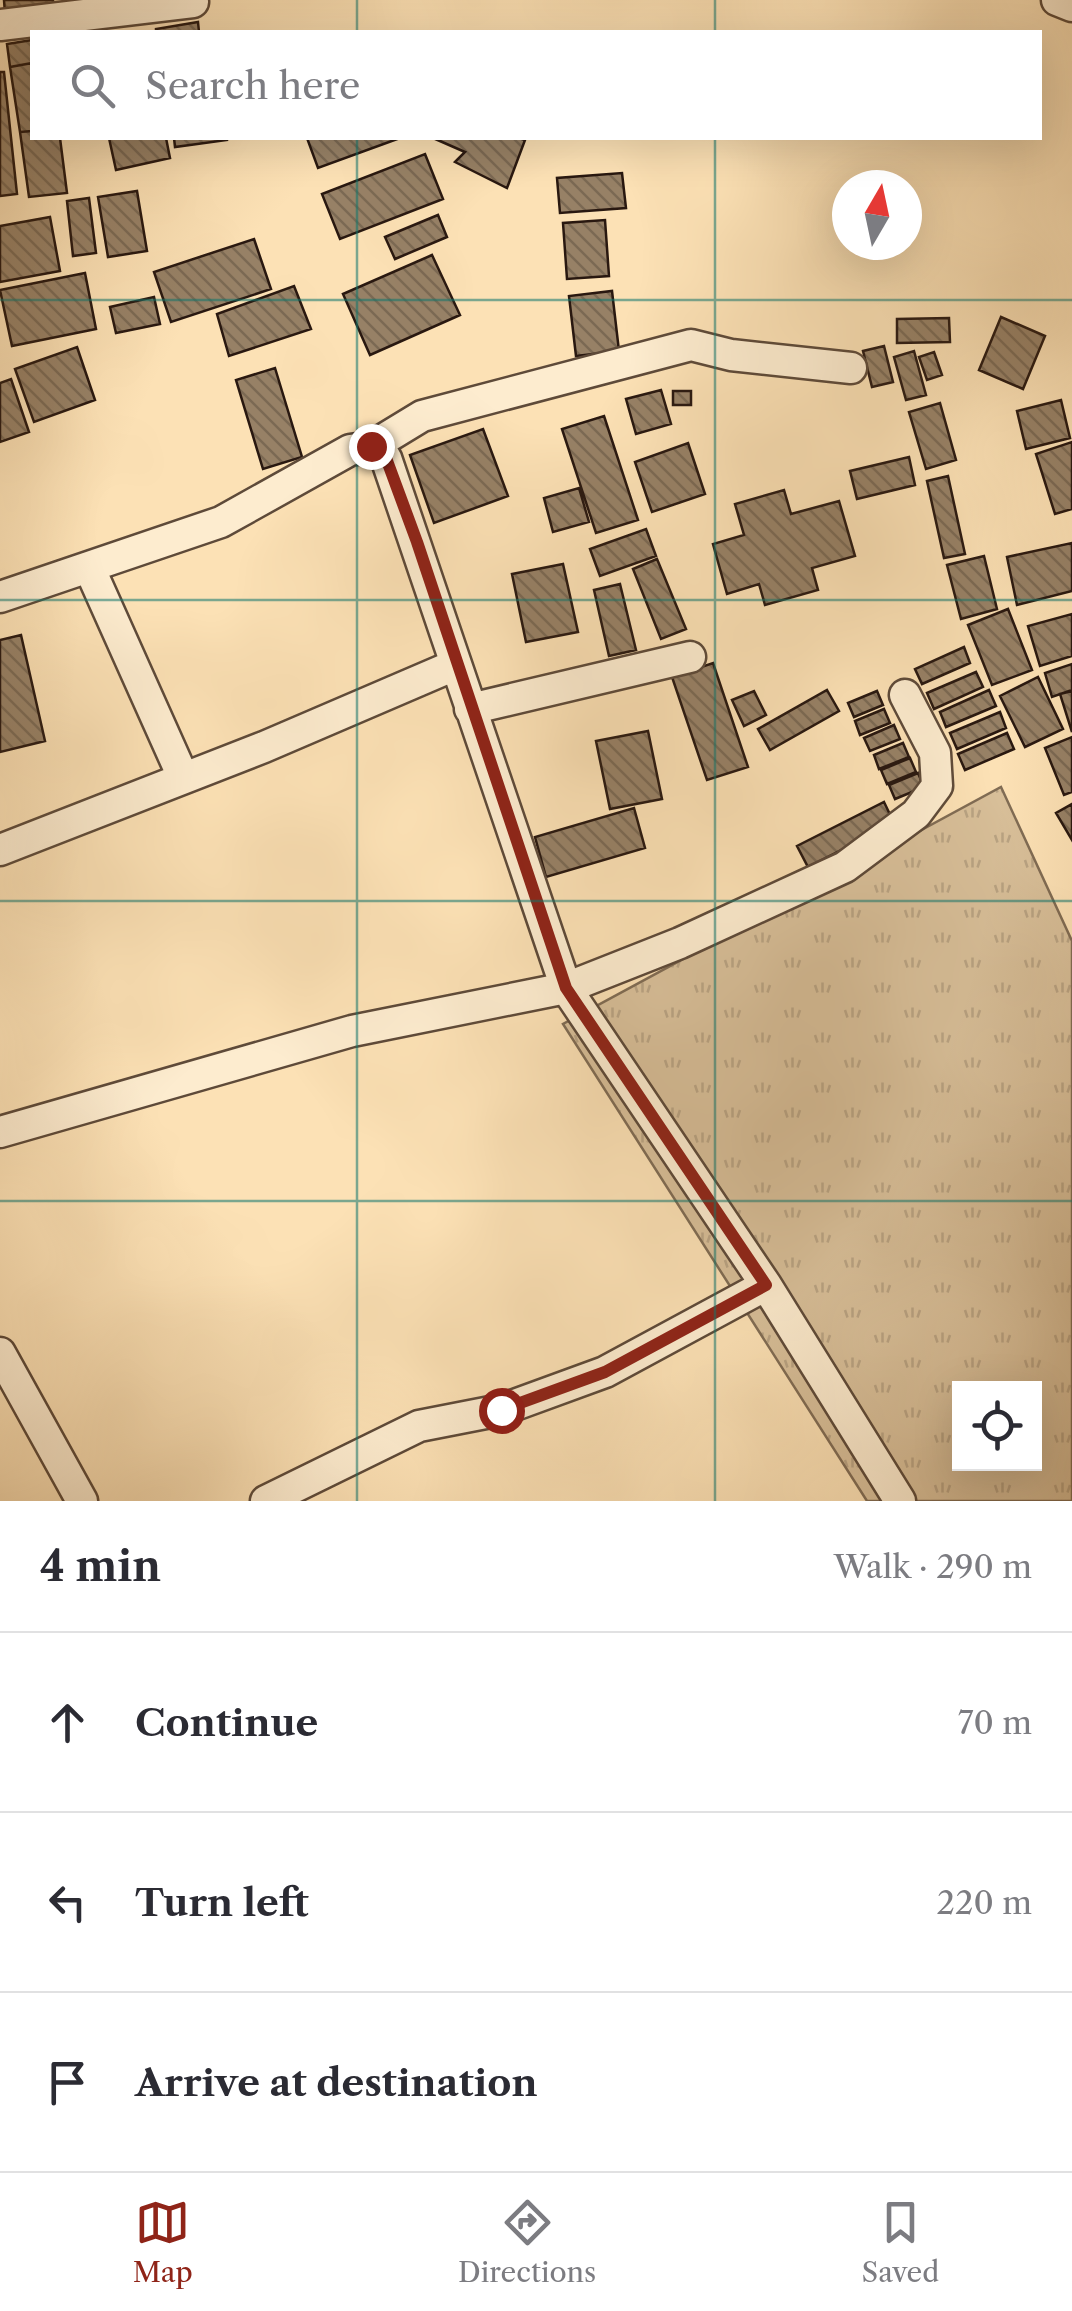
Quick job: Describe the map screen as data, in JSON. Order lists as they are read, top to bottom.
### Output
{
  "north": "top",
  "page": {
    "search": "Search here",
    "heading": ["4 min", "Walk · 290 m"],
    "list": [
      ["Continue", "70 m"],
      ["Turn left", "220 m"],
      "Arrive at destination"
    ],
    "nav": ["Map", "Directions", "Saved"]
  }
}
